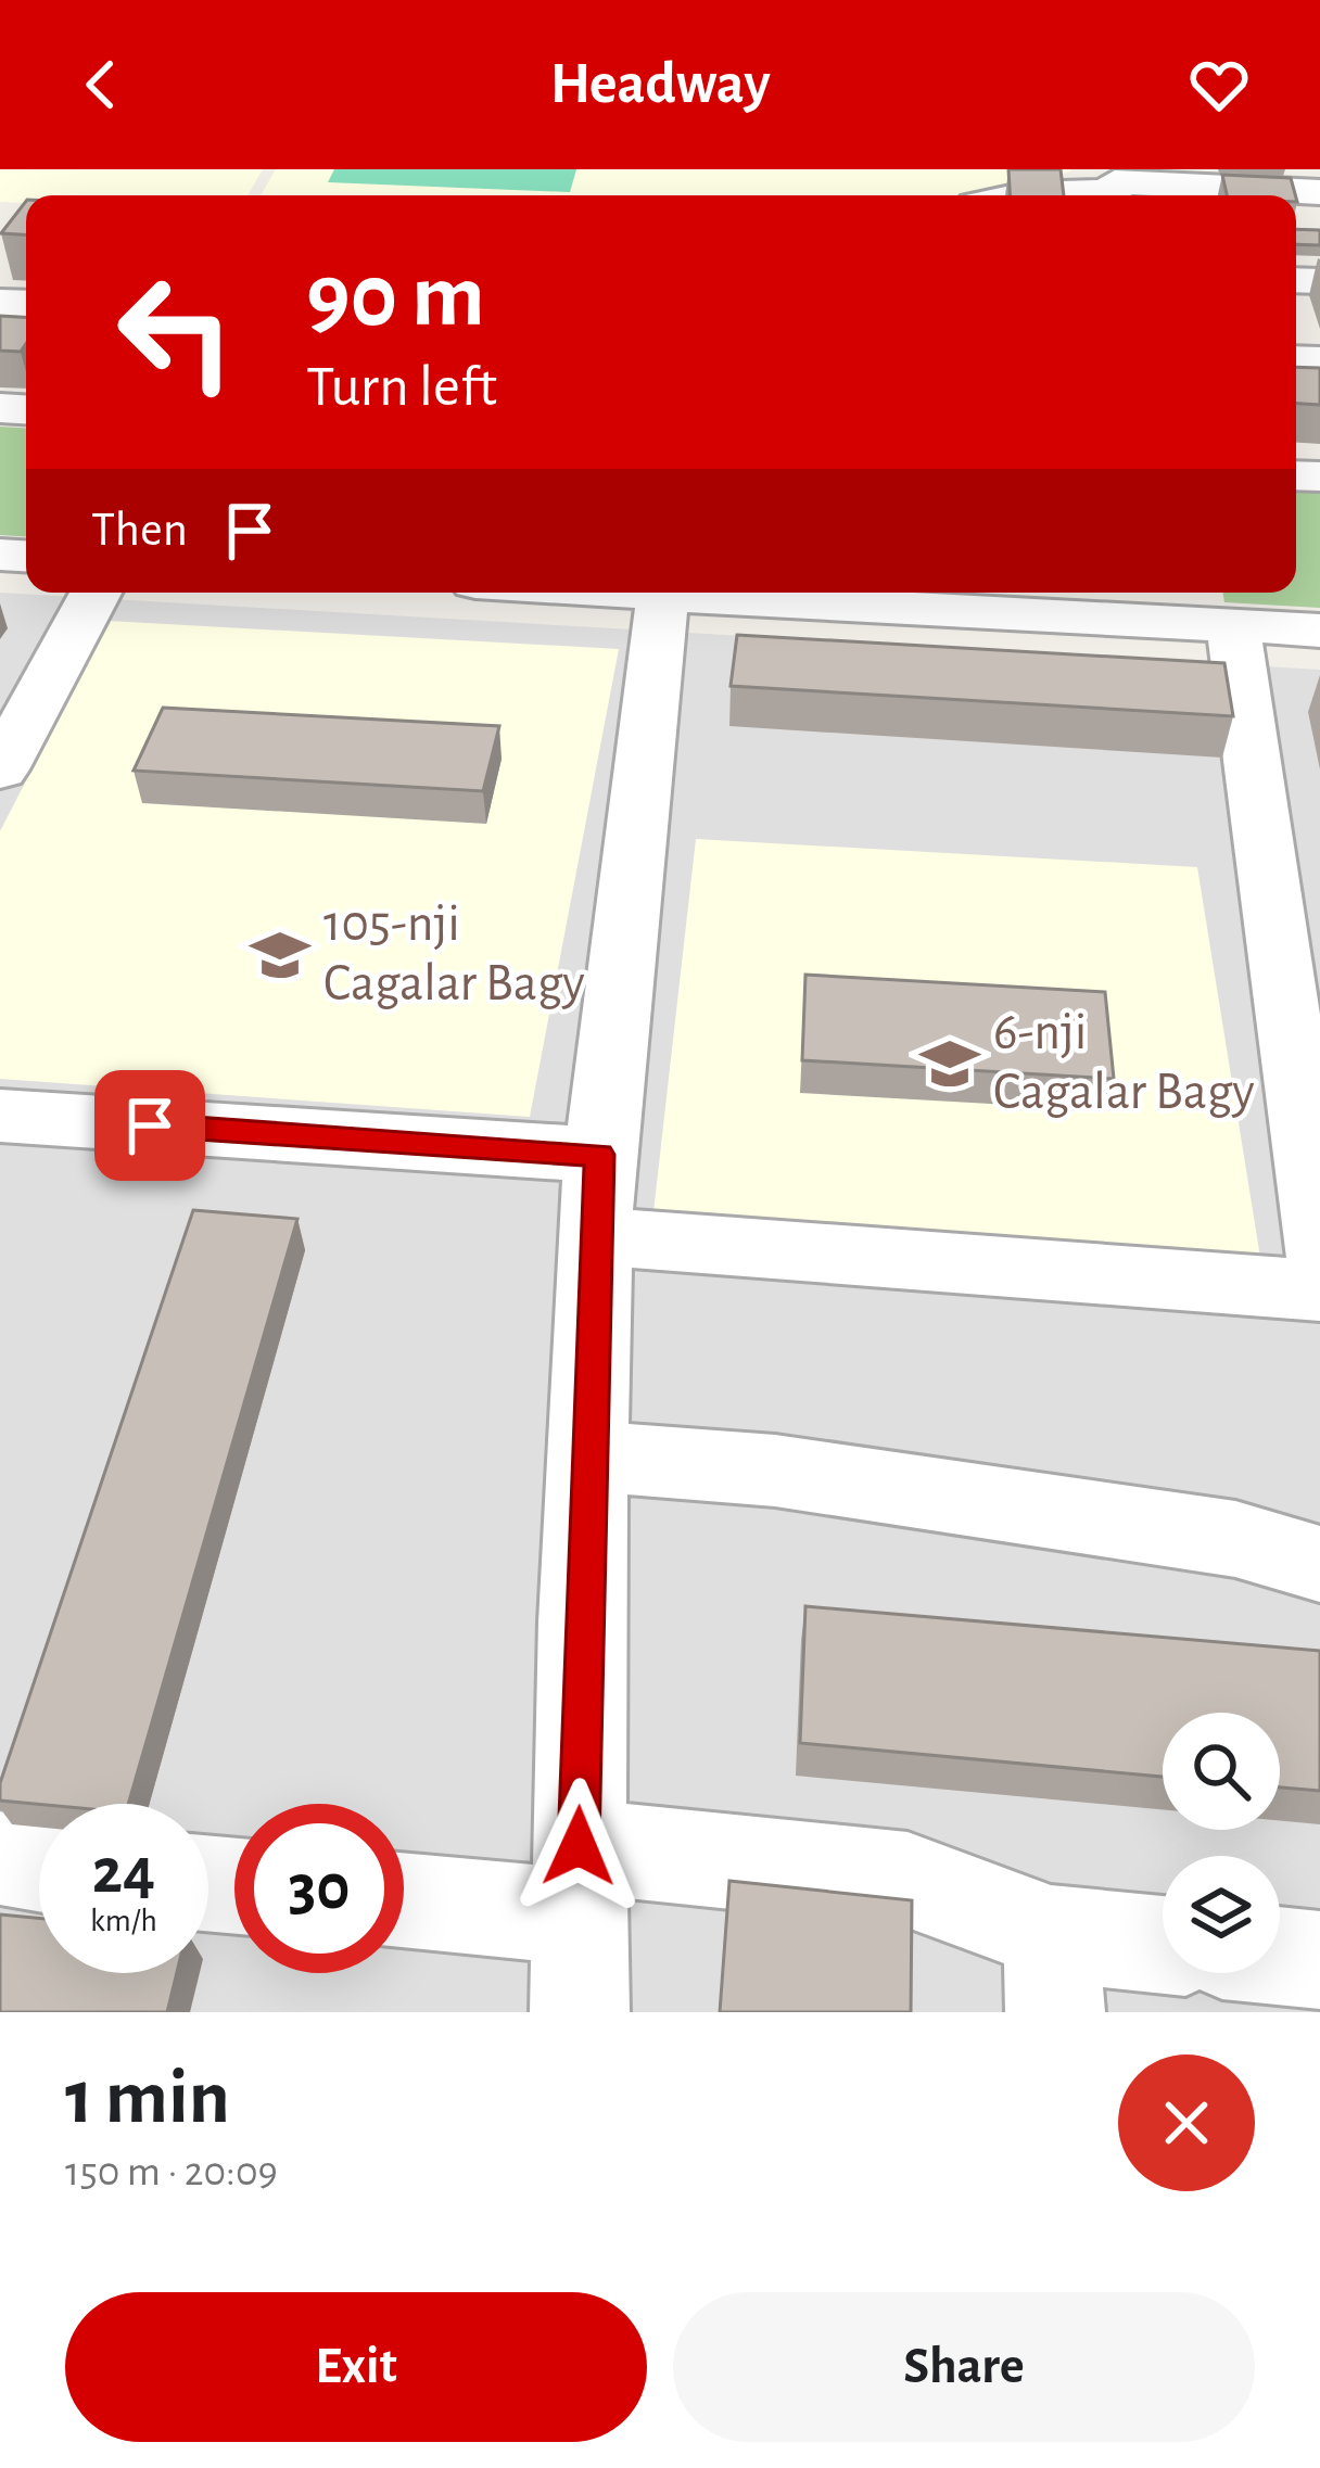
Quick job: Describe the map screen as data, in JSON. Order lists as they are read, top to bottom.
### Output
{
  "places": {
    "school or university": ["105-nji Cagalar Bagy", "6-nji Cagalar Bagy"]
  },
  "page": {
    "header": "Headway",
    "turn": ["90 m", "Turn left"],
    "then": "Then",
    "speed": "24 km/h",
    "limit": "30",
    "heading": ["1 min", "150 m · 20:09"],
    "buttons": ["Exit", "Share"]
  }
}
